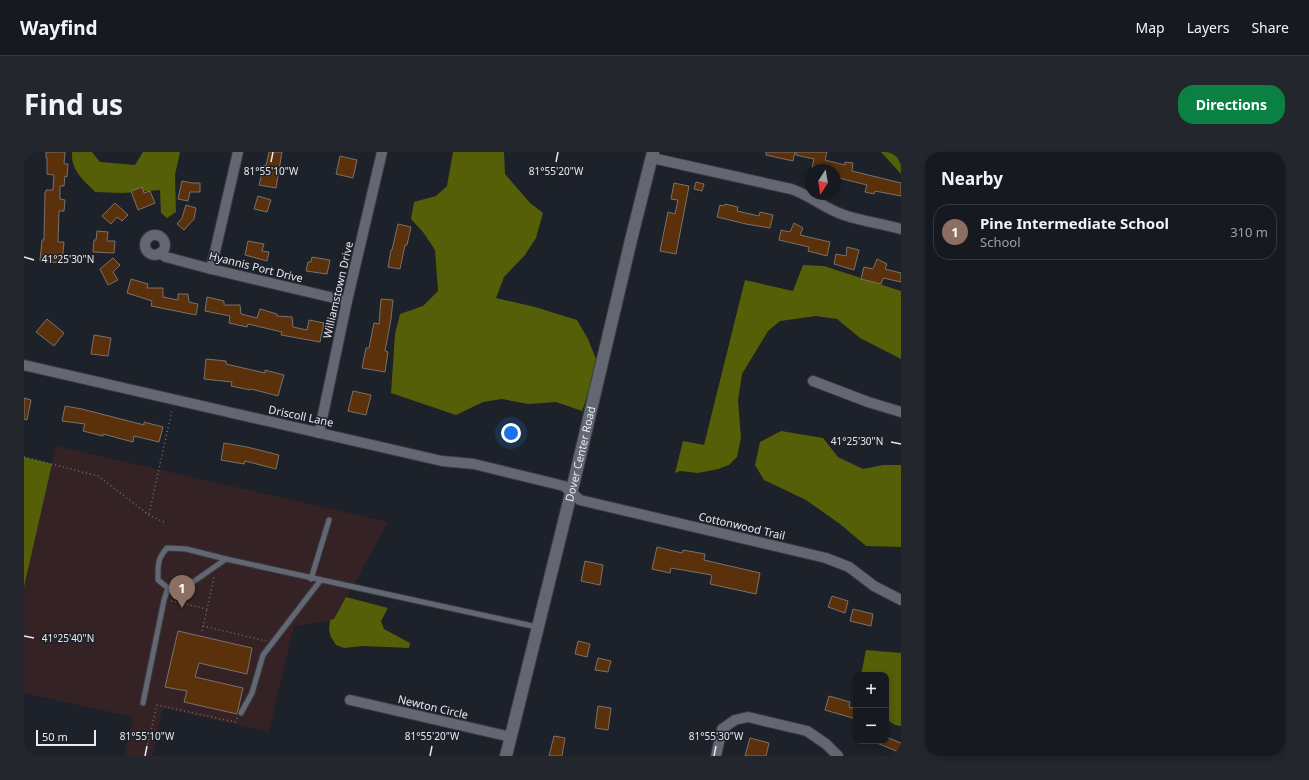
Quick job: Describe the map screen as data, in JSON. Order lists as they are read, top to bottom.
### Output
{
  "streets": {
    "street": [
      "Hyannis Port Drive",
      "Williamstown Drive",
      "Driscoll Lane",
      "Dover Center Road",
      "Cottonwood Trail",
      "Newton Circle"
    ]
  },
  "crossings": [
    ["Hyannis Port Drive", "Williamstown Drive"],
    ["Williamstown Drive", "Driscoll Lane"],
    ["Driscoll Lane", "Dover Center Road"],
    ["Driscoll Lane", "Cottonwood Trail"],
    ["Dover Center Road", "Cottonwood Trail"],
    ["Dover Center Road", "Newton Circle"]
  ],
  "scale_bar": "50 m",
  "north": "bottom",
  "page": {
    "header": "Wayfind",
    "nav": ["Map", "Layers", "Share"],
    "title": "Find us",
    "buttons": "Directions",
    "heading": "Nearby",
    "list": [
      {
        "mark": "1",
        "name": "Pine Intermediate School",
        "note": "School",
        "value": "310 m"
      }
    ],
    "pins": "1",
    "map_buttons": ["+", "−"],
    "scale": "50 m"
  },
  "coordinates": [
    "81°55'10\"W",
    "81°55'20\"W",
    "41°25'30\"N",
    "41°25'40\"N",
    "81°55'30\"W"
  ]
}
